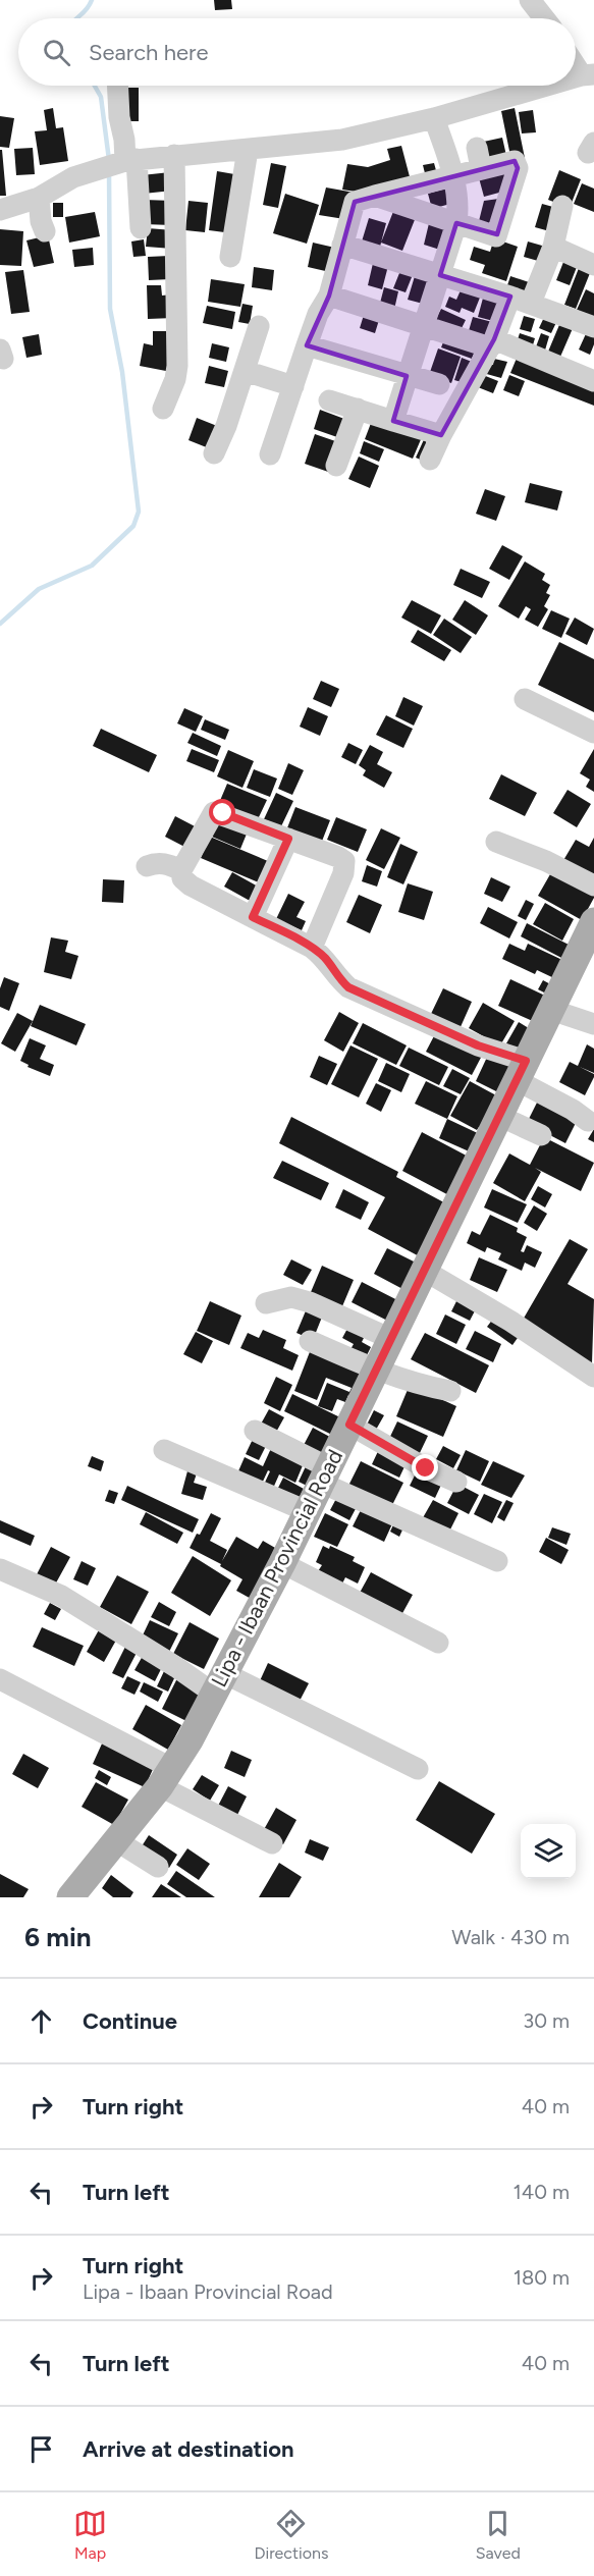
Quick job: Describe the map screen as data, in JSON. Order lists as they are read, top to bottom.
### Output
{
  "streets": {
    "main road": ["Lipa - Ibaan Provincial Road"]
  },
  "page": {
    "search": "Search here",
    "heading": ["6 min", "Walk · 430 m"],
    "list": [
      ["Continue", "30 m"],
      ["Turn right", "40 m"],
      ["Turn left", "140 m"],
      ["Turn right", "Lipa - Ibaan Provincial Road", "180 m"],
      ["Turn left", "40 m"],
      "Arrive at destination"
    ],
    "nav": ["Map", "Directions", "Saved"]
  }
}
